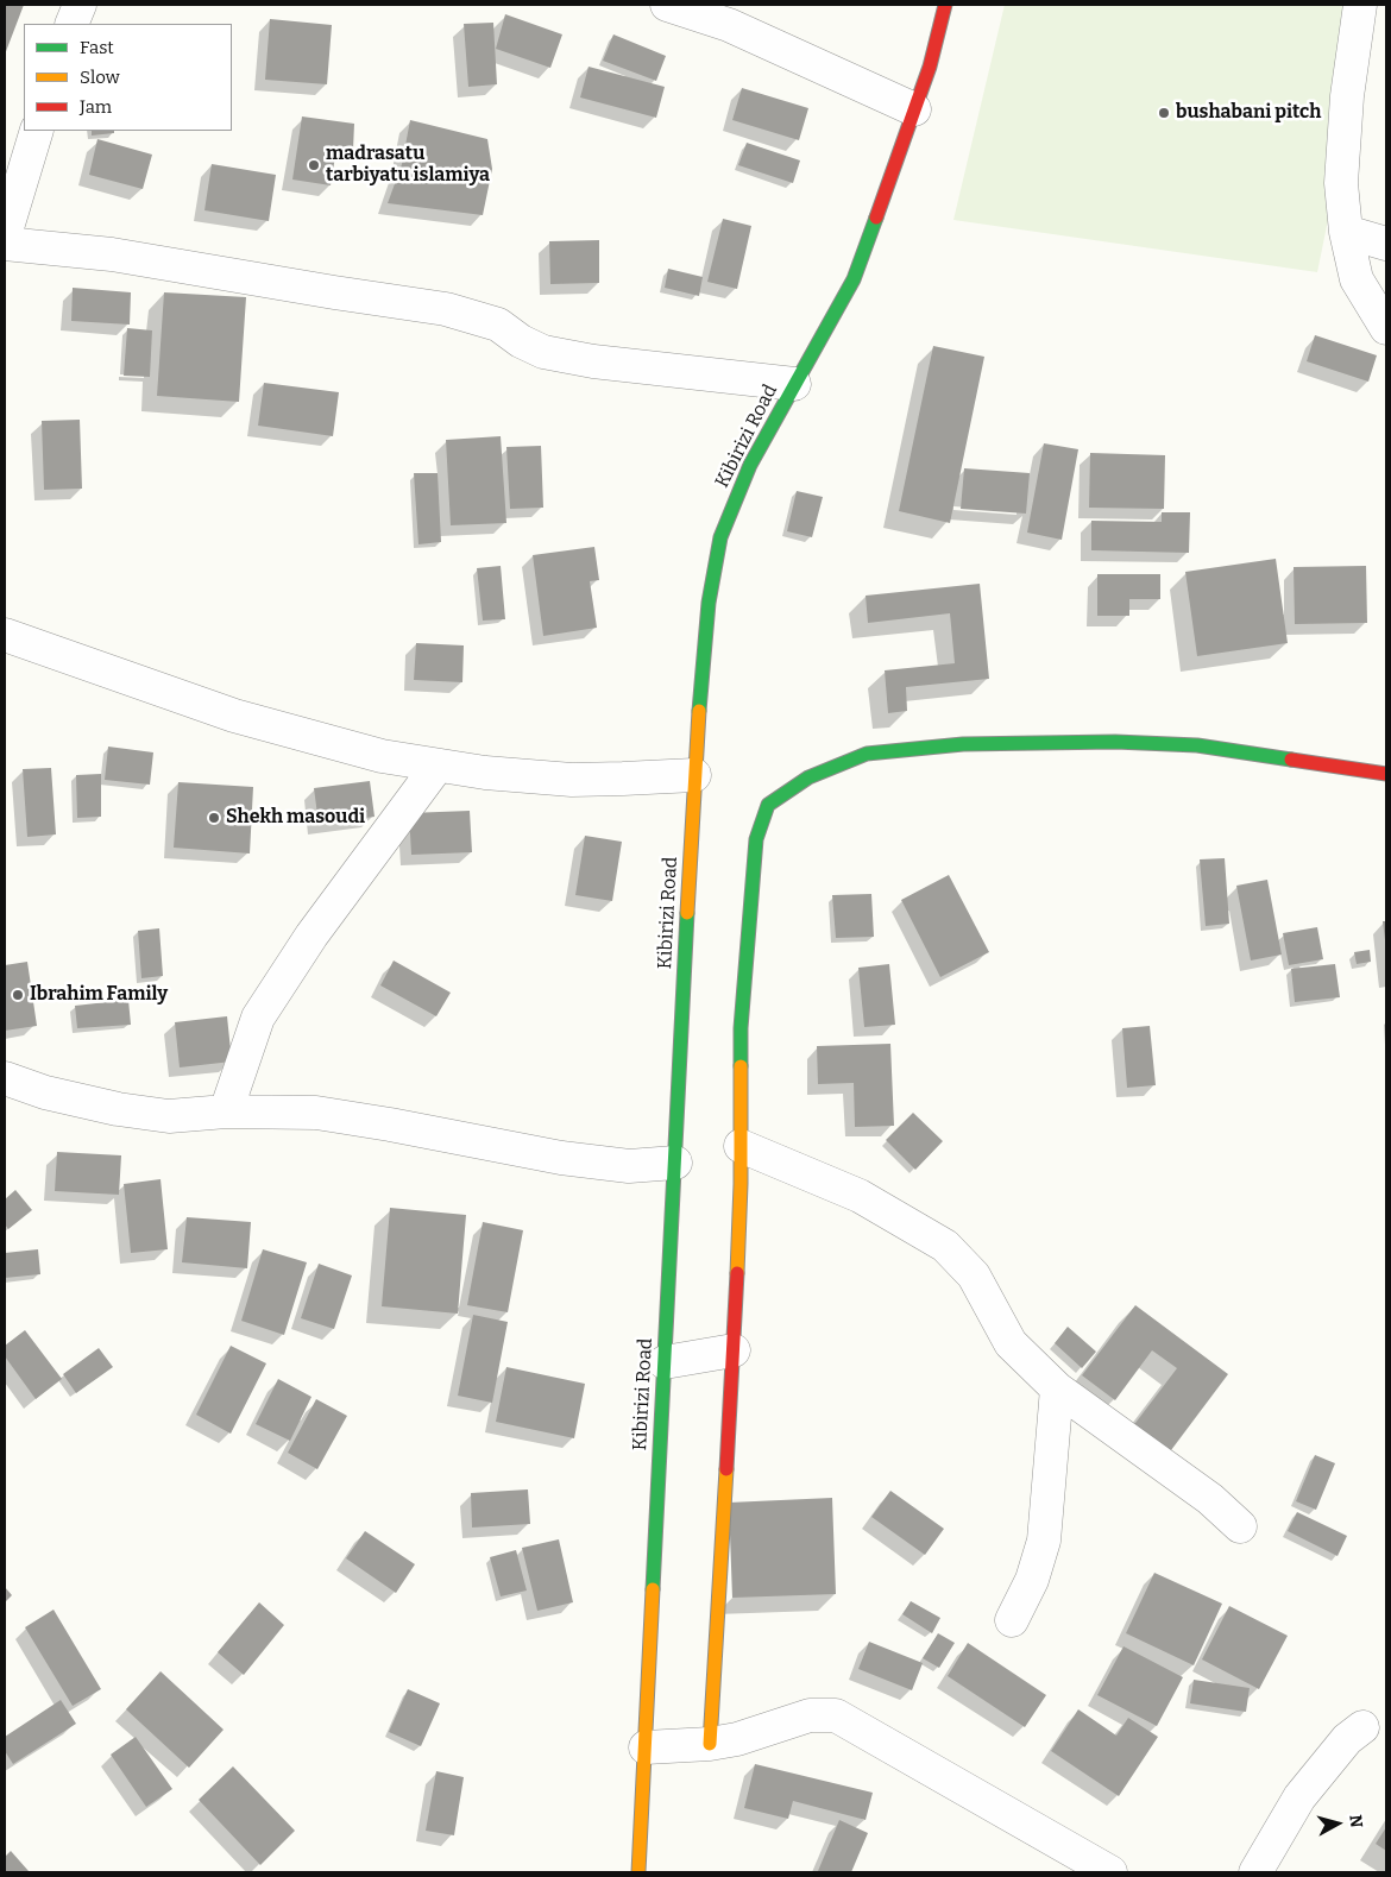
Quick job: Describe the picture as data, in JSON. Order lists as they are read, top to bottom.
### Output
{
  "streets": {
    "street": ["Kibirizi Road"]
  },
  "places": [
    "bushabani pitch",
    "madrasatu tarbiyatu islamiya",
    "Shekh masoudi",
    "Ibrahim Family"
  ],
  "legend": ["Fast", "Slow", "Jam"],
  "north": "right"
}
